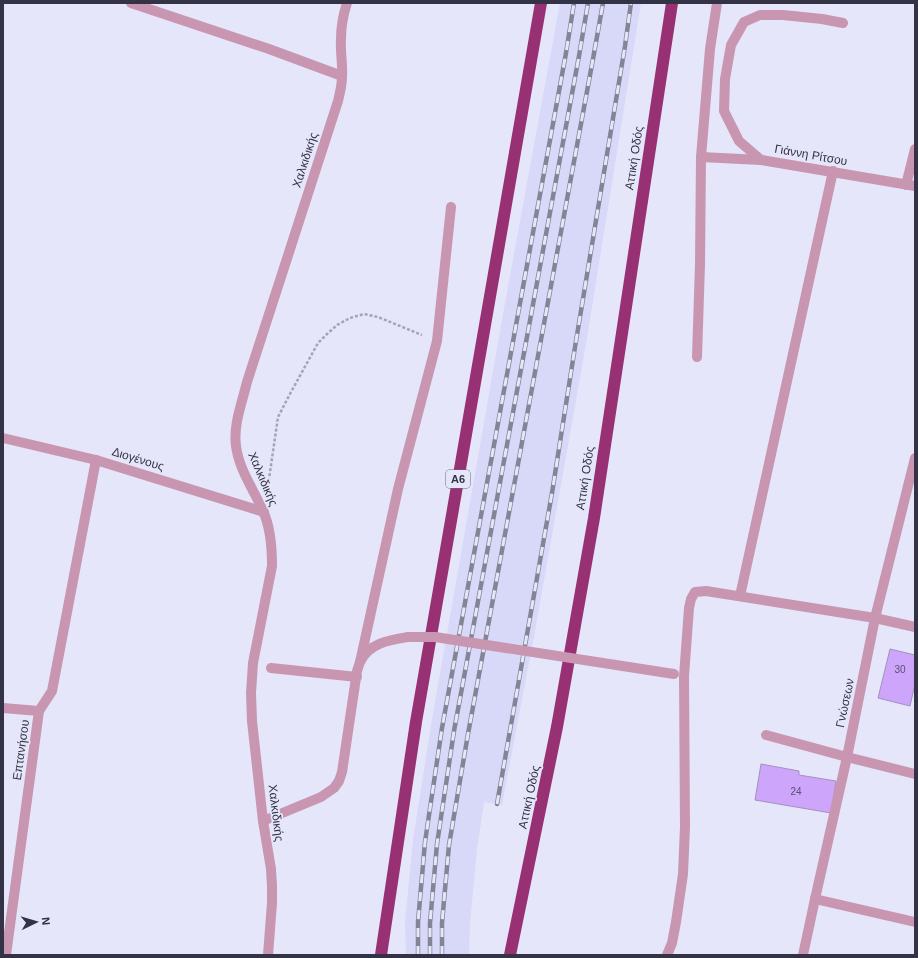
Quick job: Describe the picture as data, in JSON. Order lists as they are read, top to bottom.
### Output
{
  "streets": {
    "highway": ["Αττική Οδός", "Α6"],
    "street": [
      "Γιάννη Ρίτσου",
      "Χαλκιδικής",
      "Διογένους",
      "Γνώσεων",
      "Επτανήσου"
    ]
  },
  "crossings": [
    ["Χαλκιδικής", "Διογένους"],
    ["Διογένους", "Επτανήσου"]
  ],
  "house_numbers": ["30", "24"],
  "north": "right"
}
